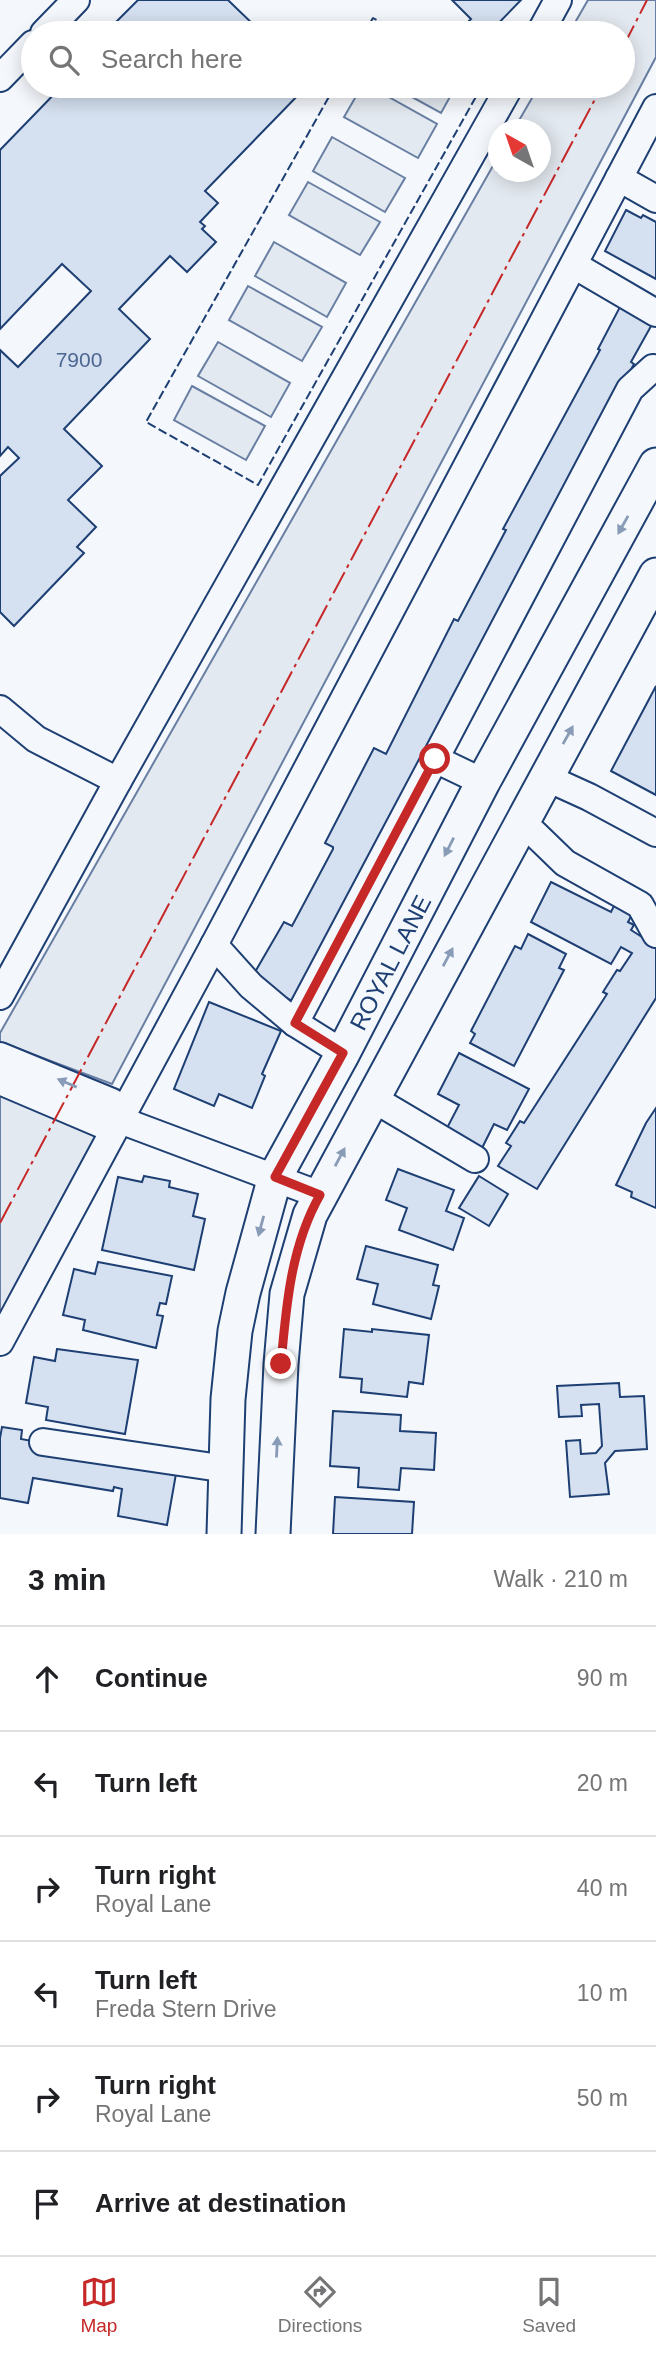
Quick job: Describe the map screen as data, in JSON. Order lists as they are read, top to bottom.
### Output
{
  "streets": {
    "main road": ["ROYAL LANE"]
  },
  "house_numbers": ["7900"],
  "north": "top left",
  "page": {
    "search": "Search here",
    "heading": ["3 min", "Walk · 210 m"],
    "list": [
      ["Continue", "90 m"],
      ["Turn left", "20 m"],
      ["Turn right", "Royal Lane", "40 m"],
      ["Turn left", "Freda Stern Drive", "10 m"],
      ["Turn right", "Royal Lane", "50 m"],
      "Arrive at destination"
    ],
    "nav": ["Map", "Directions", "Saved"]
  }
}
